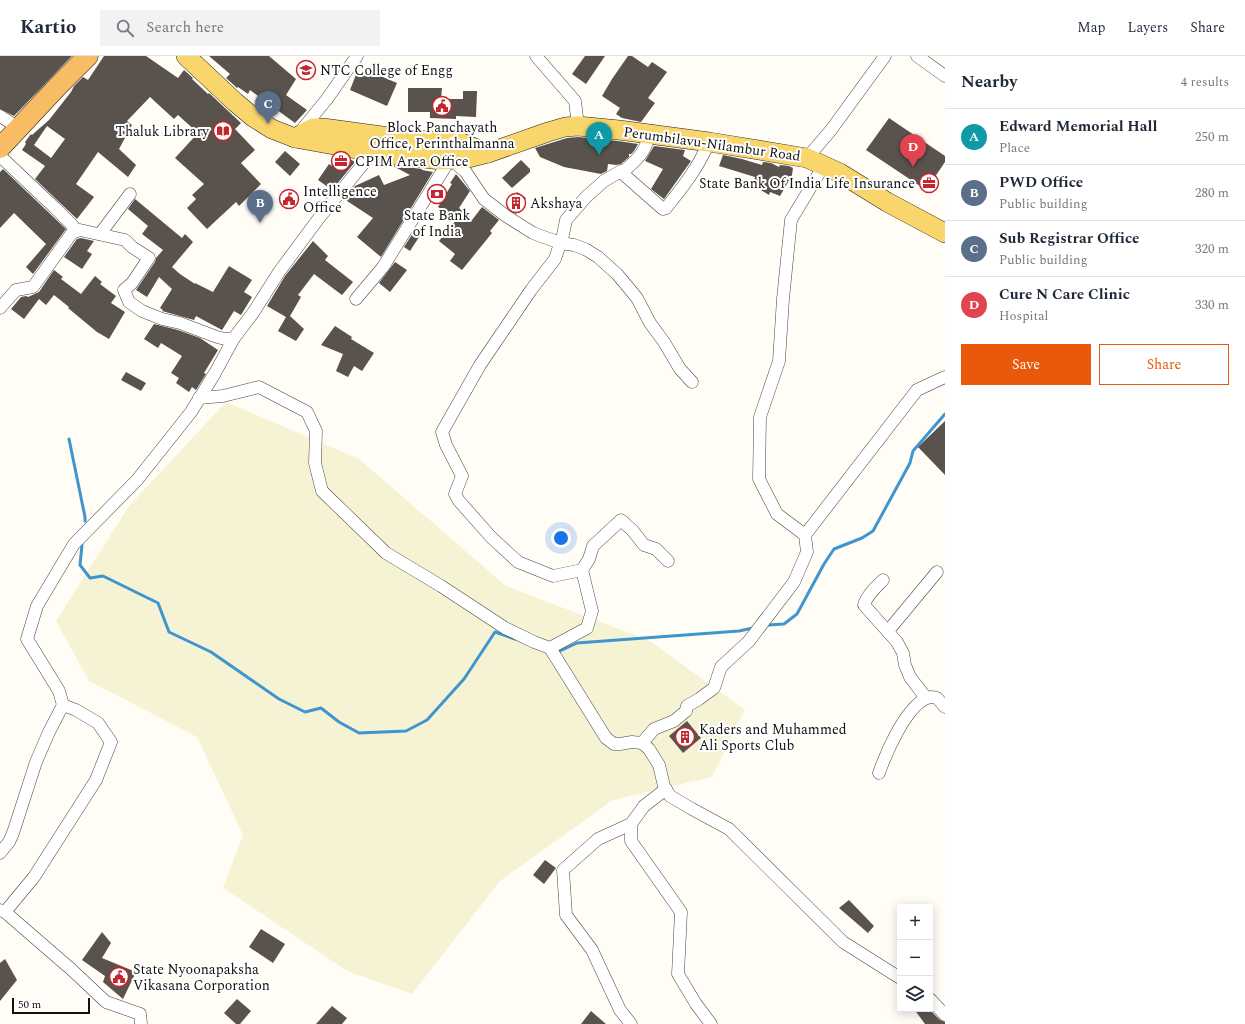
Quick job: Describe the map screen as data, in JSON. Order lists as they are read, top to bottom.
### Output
{
  "streets": {
    "main road": ["Perumbilavu-Nilambur Road"]
  },
  "places": {
    "school or university": ["NTC College of Engg"],
    "public building": ["Block Panchayath Office, Perinthalmanna", "Intelligence Office", "State Nyoonapaksha Vikasana Corporation"],
    "library": ["Thaluk Library"],
    "office": ["CPIM Area Office", "State Bank Of India Life Insurance"],
    "bank": ["State Bank of India"],
    "building": ["Akshaya", "Kaders and Muhammed Ali Sports Club"]
  },
  "scale_bar": "50 m",
  "page": {
    "header": "Kartio",
    "search": "Search here",
    "nav": ["Map", "Layers", "Share"],
    "heading": ["Nearby", "4 results"],
    "pins": [
      "C",
      "A",
      "D",
      "B"
    ],
    "list": [
      {
        "mark": "A",
        "name": "Edward Memorial Hall",
        "note": "Place",
        "value": "250 m"
      },
      {
        "mark": "B",
        "name": "PWD Office",
        "note": "Public building",
        "value": "280 m"
      },
      {
        "mark": "C",
        "name": "Sub Registrar Office",
        "note": "Public building",
        "value": "320 m"
      },
      {
        "mark": "D",
        "name": "Cure N Care Clinic",
        "note": "Hospital",
        "value": "330 m"
      }
    ],
    "buttons": ["Save", "Share"],
    "map_buttons": ["+", "−"],
    "scale": "50 m"
  }
}
